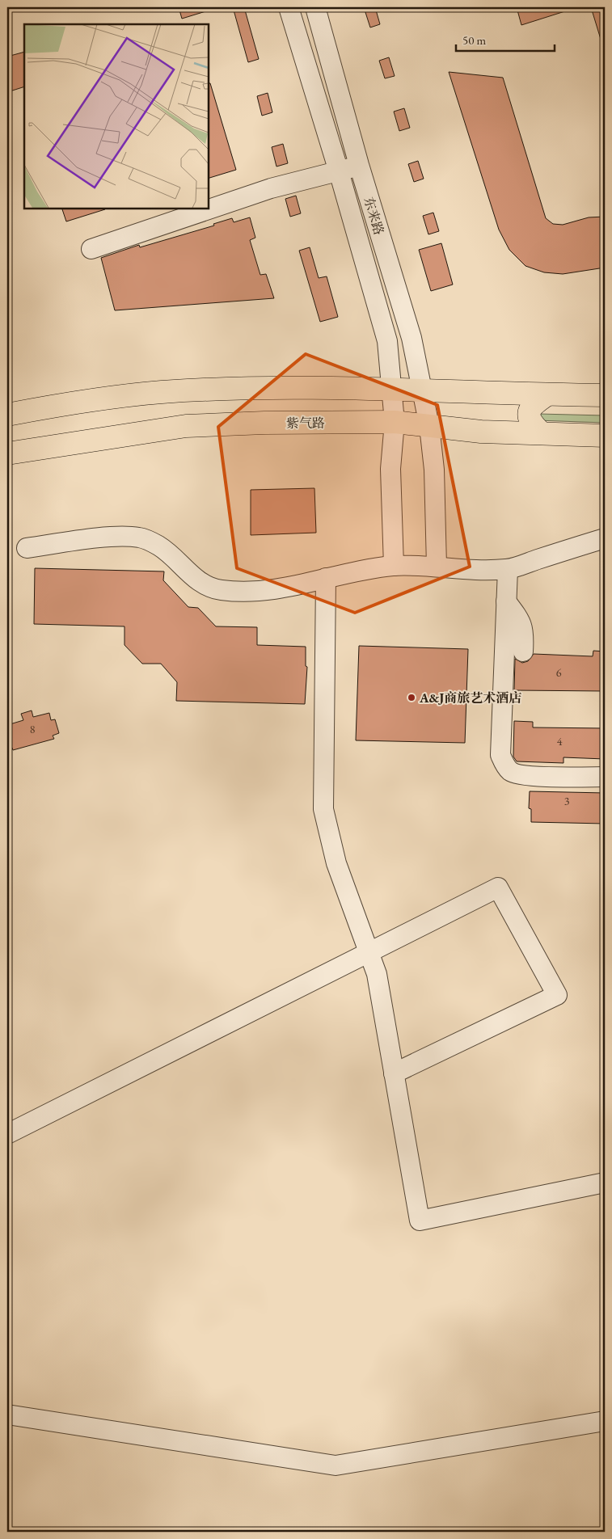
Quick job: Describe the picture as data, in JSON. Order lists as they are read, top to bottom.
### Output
{
  "streets": {
    "main road": ["紫气路"],
    "street": ["东来路"]
  },
  "crossings": [
    ["东来路", "紫气路"]
  ],
  "places": ["A&J商旅艺术酒店"],
  "house_numbers": [
    "6",
    "8",
    "4",
    "3"
  ],
  "scale_bar": "50 m"
}
